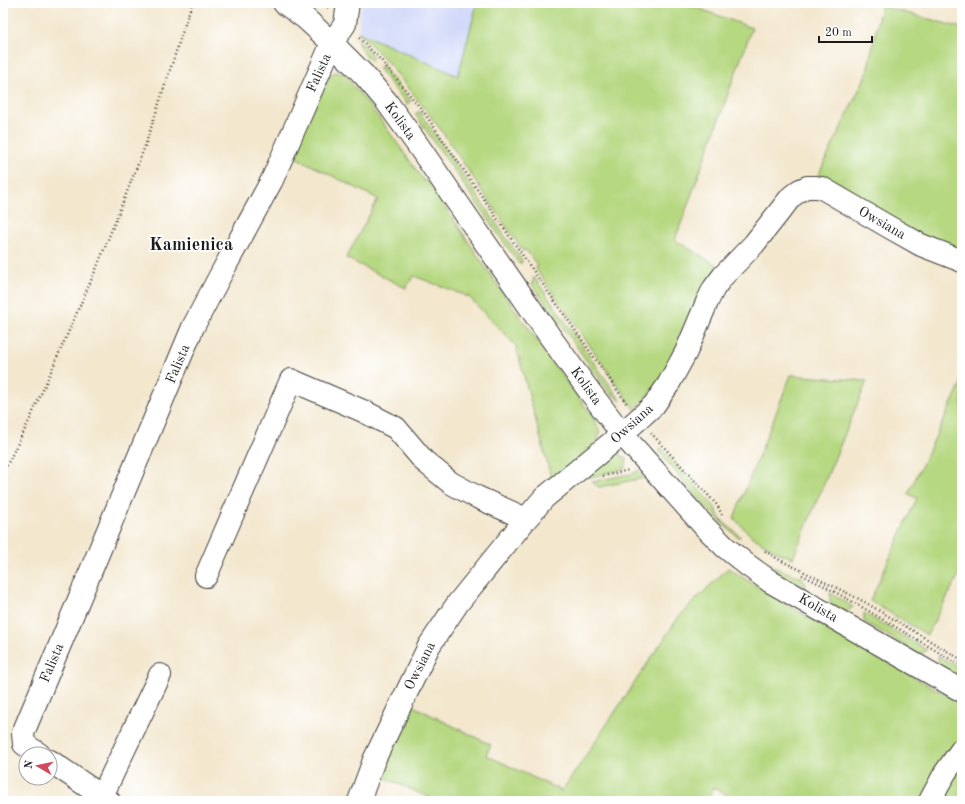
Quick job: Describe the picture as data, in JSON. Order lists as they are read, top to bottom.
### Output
{
  "streets": {
    "street": ["Falista", "Kolista", "Owsiana"]
  },
  "crossings": [
    ["Falista", "Kolista"],
    ["Kolista", "Owsiana"]
  ],
  "districts": ["Kamienica"],
  "scale_bar": "20 m",
  "north": "left"
}
